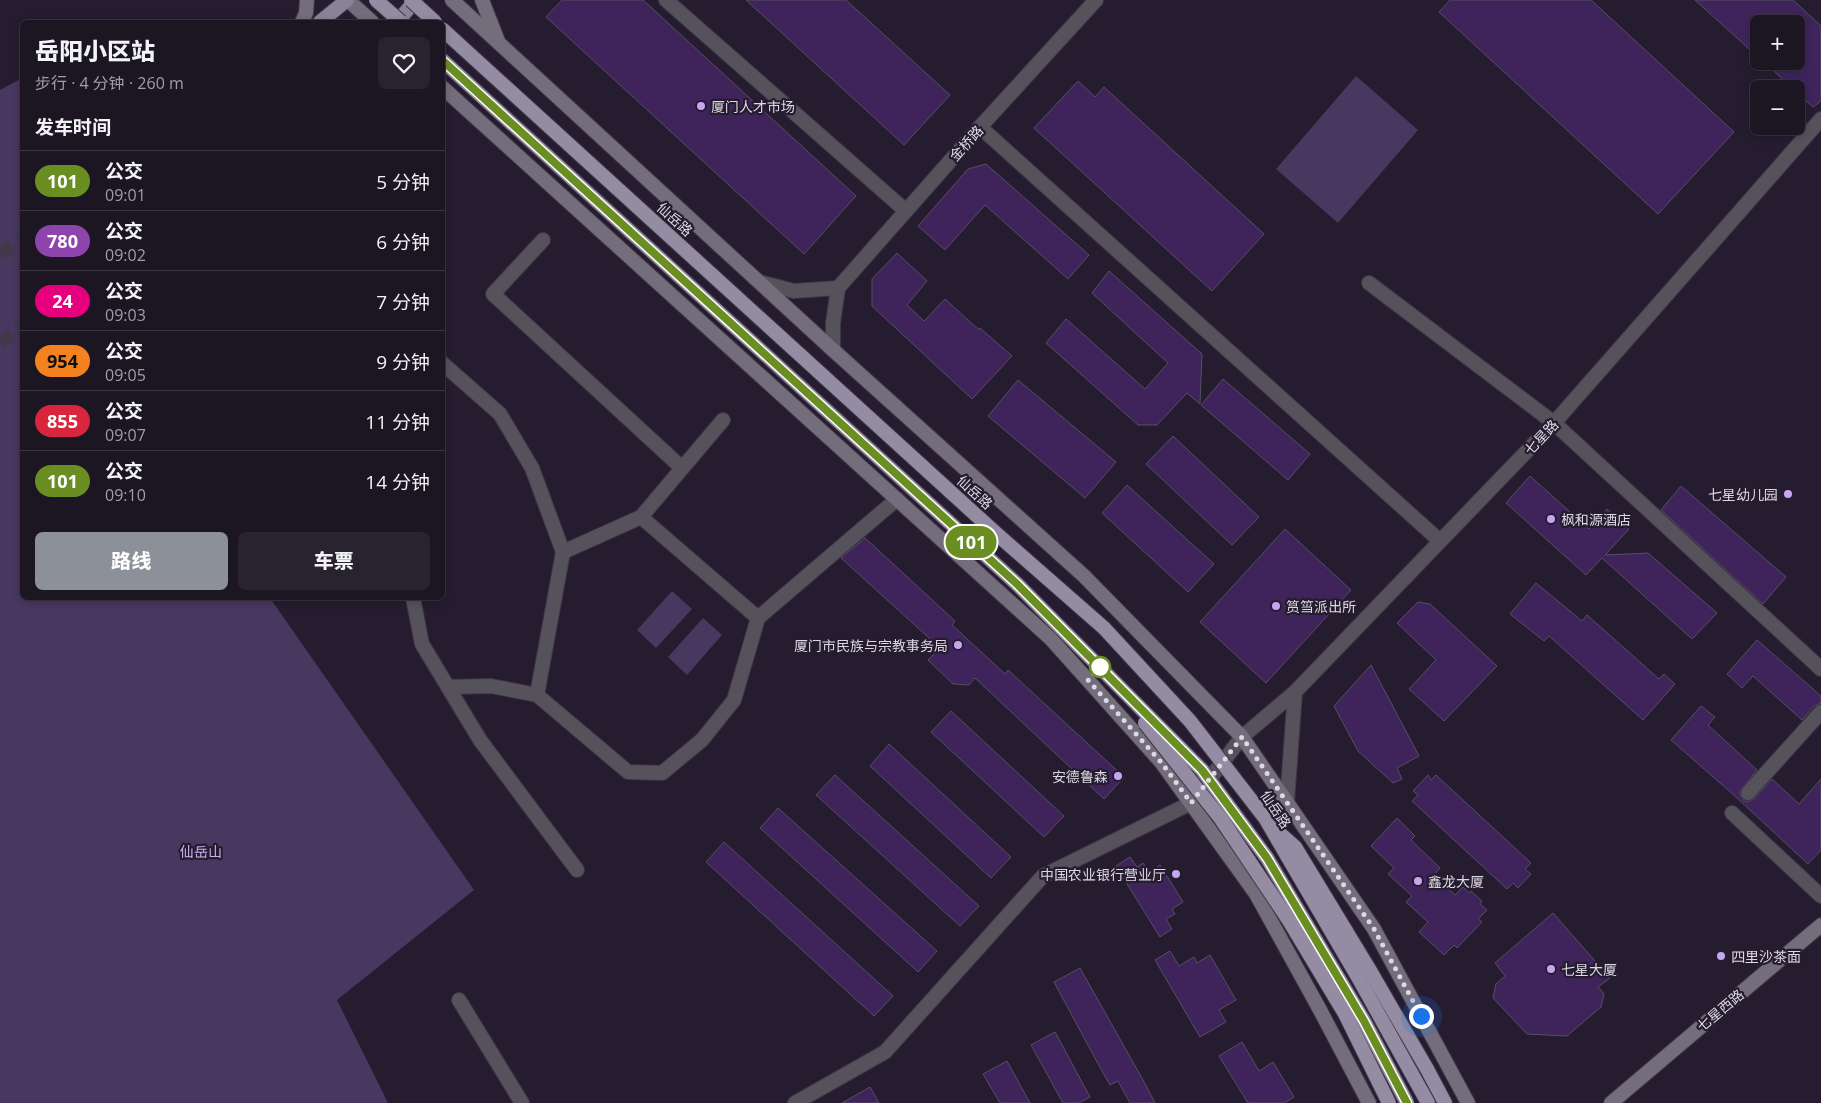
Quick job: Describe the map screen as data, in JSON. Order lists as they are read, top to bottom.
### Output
{
  "streets": {
    "highway": ["仙岳路"],
    "main road": ["七星西路"],
    "street": ["金桥路", "七星路"]
  },
  "parks": ["仙岳山"],
  "places": [
    "厦门人才市场",
    "七星幼儿园",
    "枫和源酒店",
    "筼筜派出所",
    "厦门市民族与宗教事务局",
    "安德鲁森",
    "中国农业银行营业厅",
    "鑫龙大厦",
    "四里沙茶面",
    "七星大厦"
  ],
  "lines": ["bus line 101"],
  "page": {
    "on_map": "101",
    "map_buttons": ["+", "−"],
    "heading": [
      ["岳阳小区站", "步行 · 4 分钟 · 260 m"],
      "发车时间"
    ],
    "list": [
      {
        "mark": "101",
        "name": "公交",
        "note": "09:01",
        "value": "5 分钟"
      },
      {
        "mark": "780",
        "name": "公交",
        "note": "09:02",
        "value": "6 分钟"
      },
      {
        "mark": "24",
        "name": "公交",
        "note": "09:03",
        "value": "7 分钟"
      },
      {
        "mark": "954",
        "name": "公交",
        "note": "09:05",
        "value": "9 分钟"
      },
      {
        "mark": "855",
        "name": "公交",
        "note": "09:07",
        "value": "11 分钟"
      },
      {
        "mark": "101",
        "name": "公交",
        "note": "09:10",
        "value": "14 分钟"
      }
    ],
    "buttons": ["路线", "车票"]
  }
}
